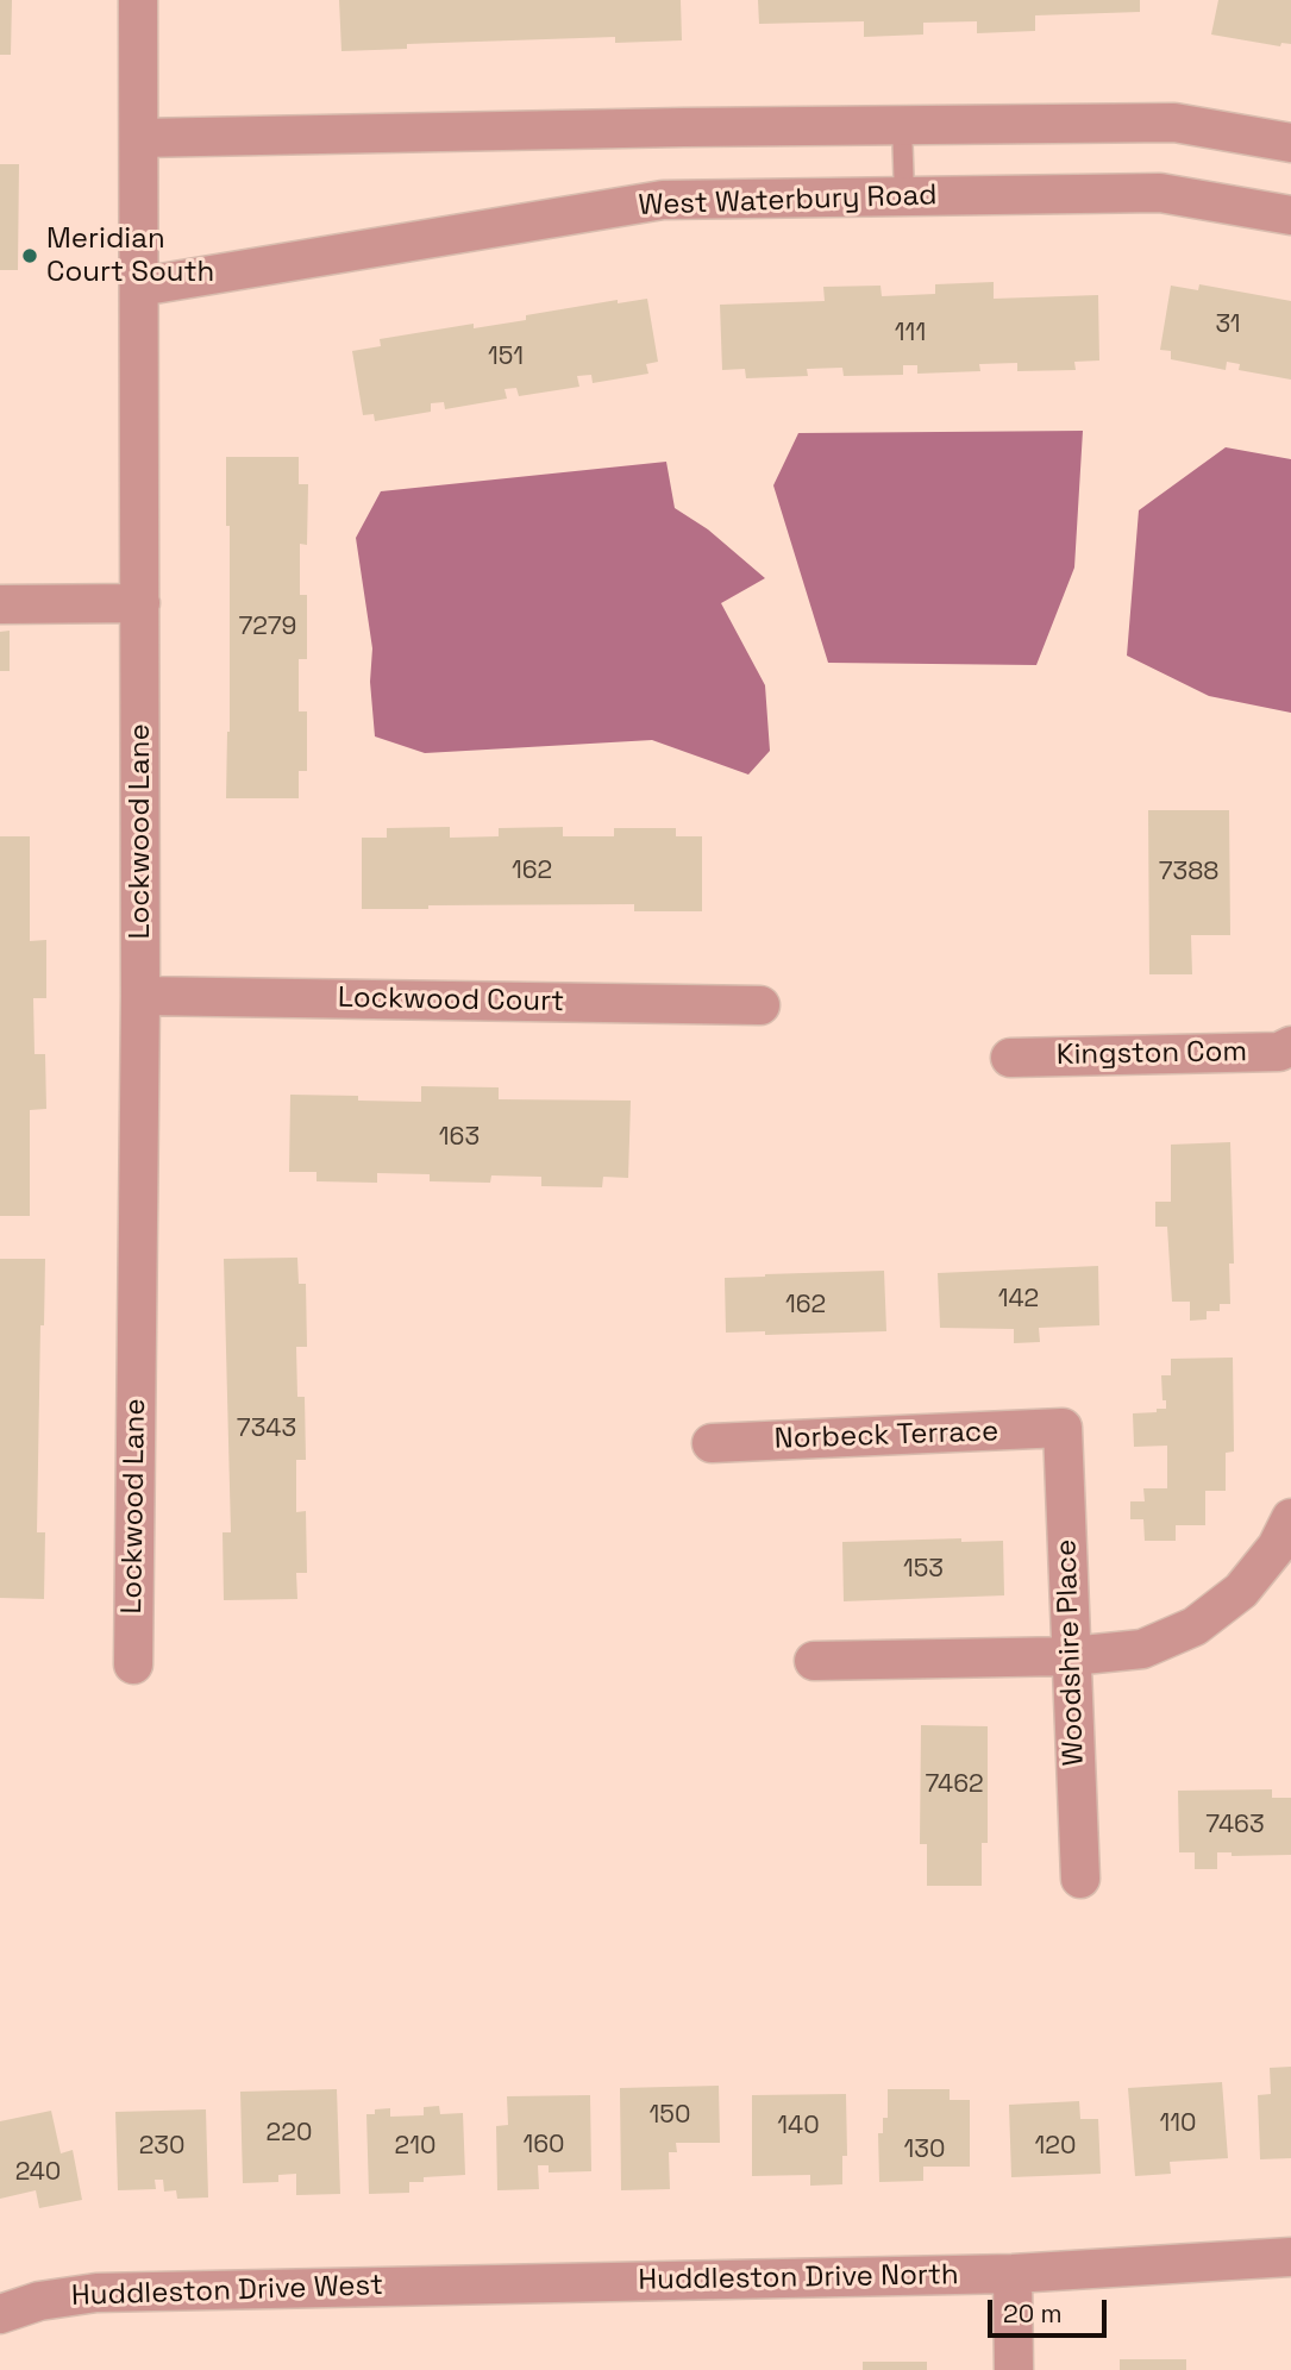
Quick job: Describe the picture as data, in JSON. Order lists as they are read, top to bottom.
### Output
{
  "streets": {
    "street": [
      "West Waterbury Road",
      "Lockwood Lane",
      "Lockwood Court",
      "Kingston Com",
      "Norbeck Terrace",
      "Woodshire Place",
      "Huddleston Drive North",
      "Huddleston Drive West"
    ]
  },
  "crossings": [
    ["West Waterbury Road", "Lockwood Lane"],
    ["Lockwood Lane", "Lockwood Court"],
    ["Norbeck Terrace", "Woodshire Place"],
    ["Huddleston Drive North", "Huddleston Drive West"]
  ],
  "places": ["Meridian Court South"],
  "house_numbers": [
    "31",
    "111",
    "151",
    "7279",
    "162",
    "7388",
    "163",
    "142",
    "162",
    "7343",
    "153",
    "7462",
    "7463",
    "150",
    "110",
    "140",
    "220",
    "160",
    "230",
    "210",
    "120",
    "130",
    "240"
  ],
  "scale_bar": "20 m"
}
